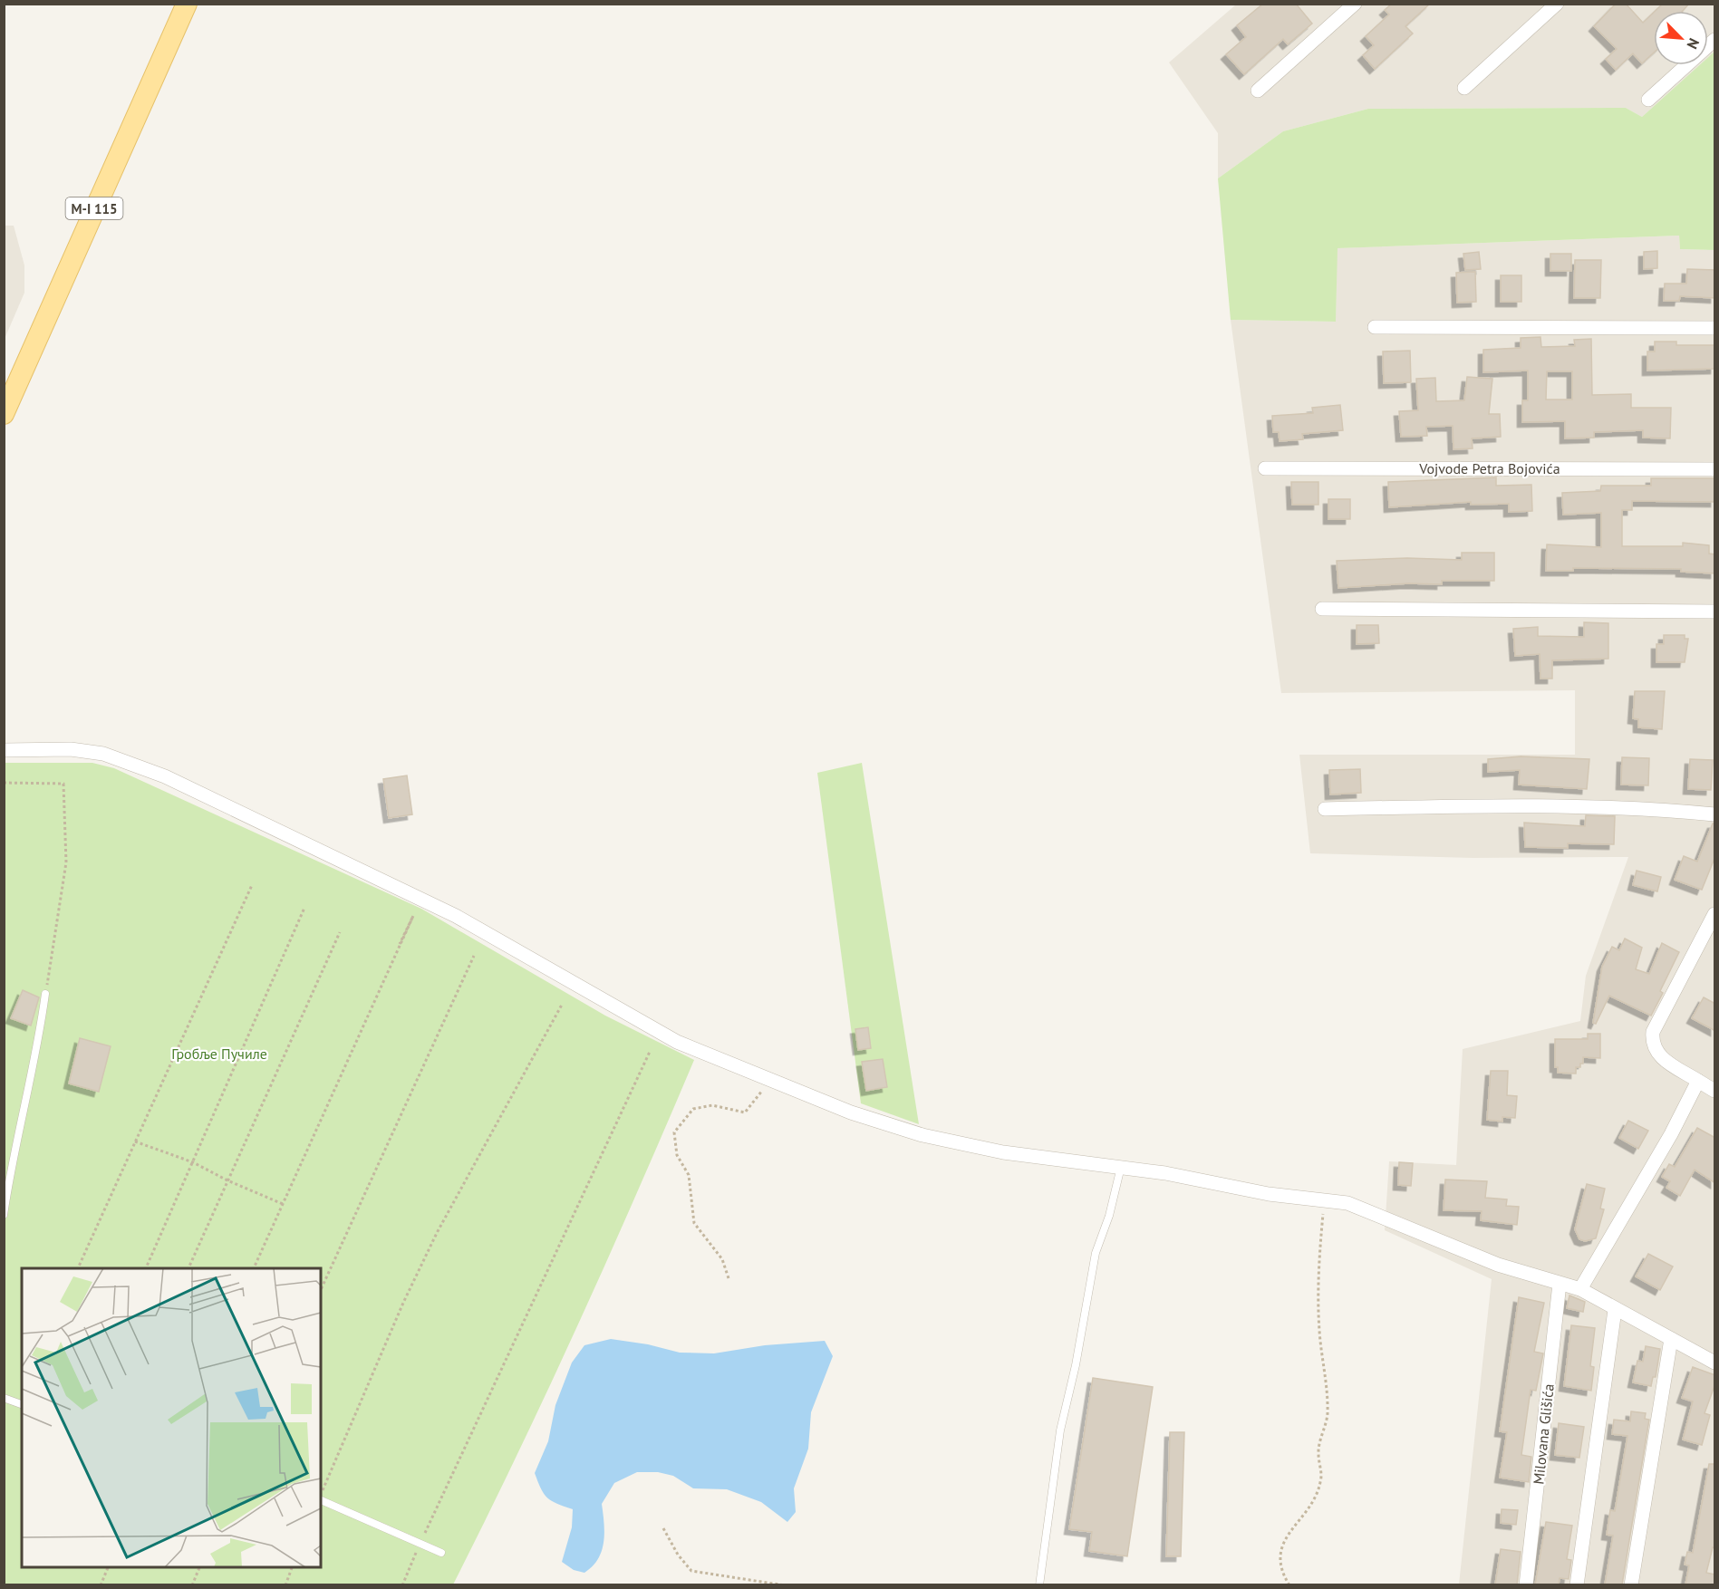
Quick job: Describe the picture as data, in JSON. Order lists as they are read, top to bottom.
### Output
{
  "streets": {
    "main road": ["M-I 115"],
    "street": ["Vojvode Petra Bojovića", "Milovana Glišića"]
  },
  "parks": ["Гробље Пучиле"],
  "north": "bottom right"
}
